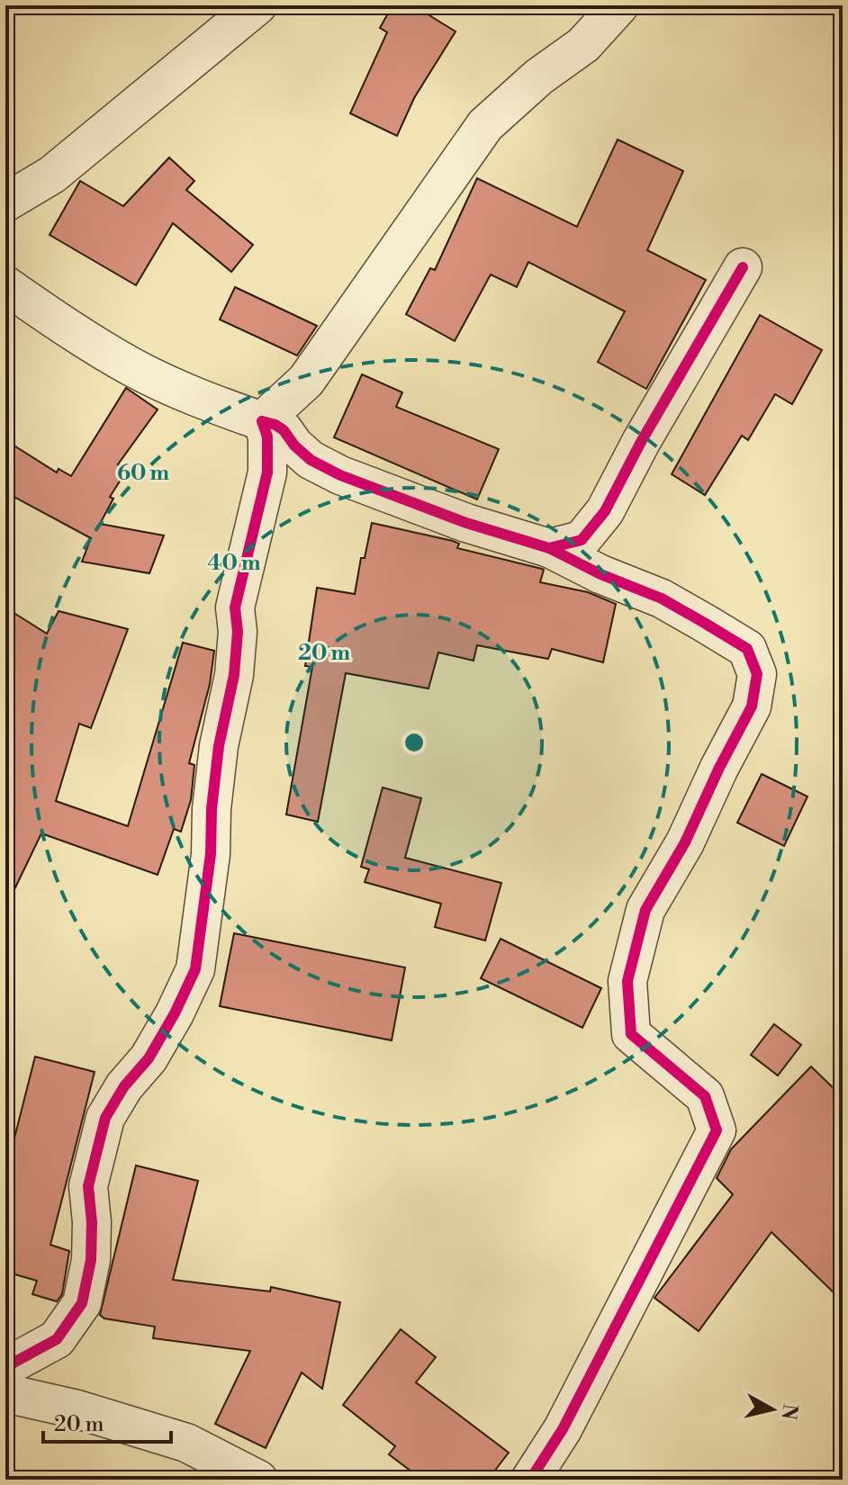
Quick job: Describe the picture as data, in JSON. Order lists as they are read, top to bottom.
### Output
{
  "scale_bar": "20 m",
  "north": "right",
  "rings": ["60 m", "40 m", "20 m"]
}
